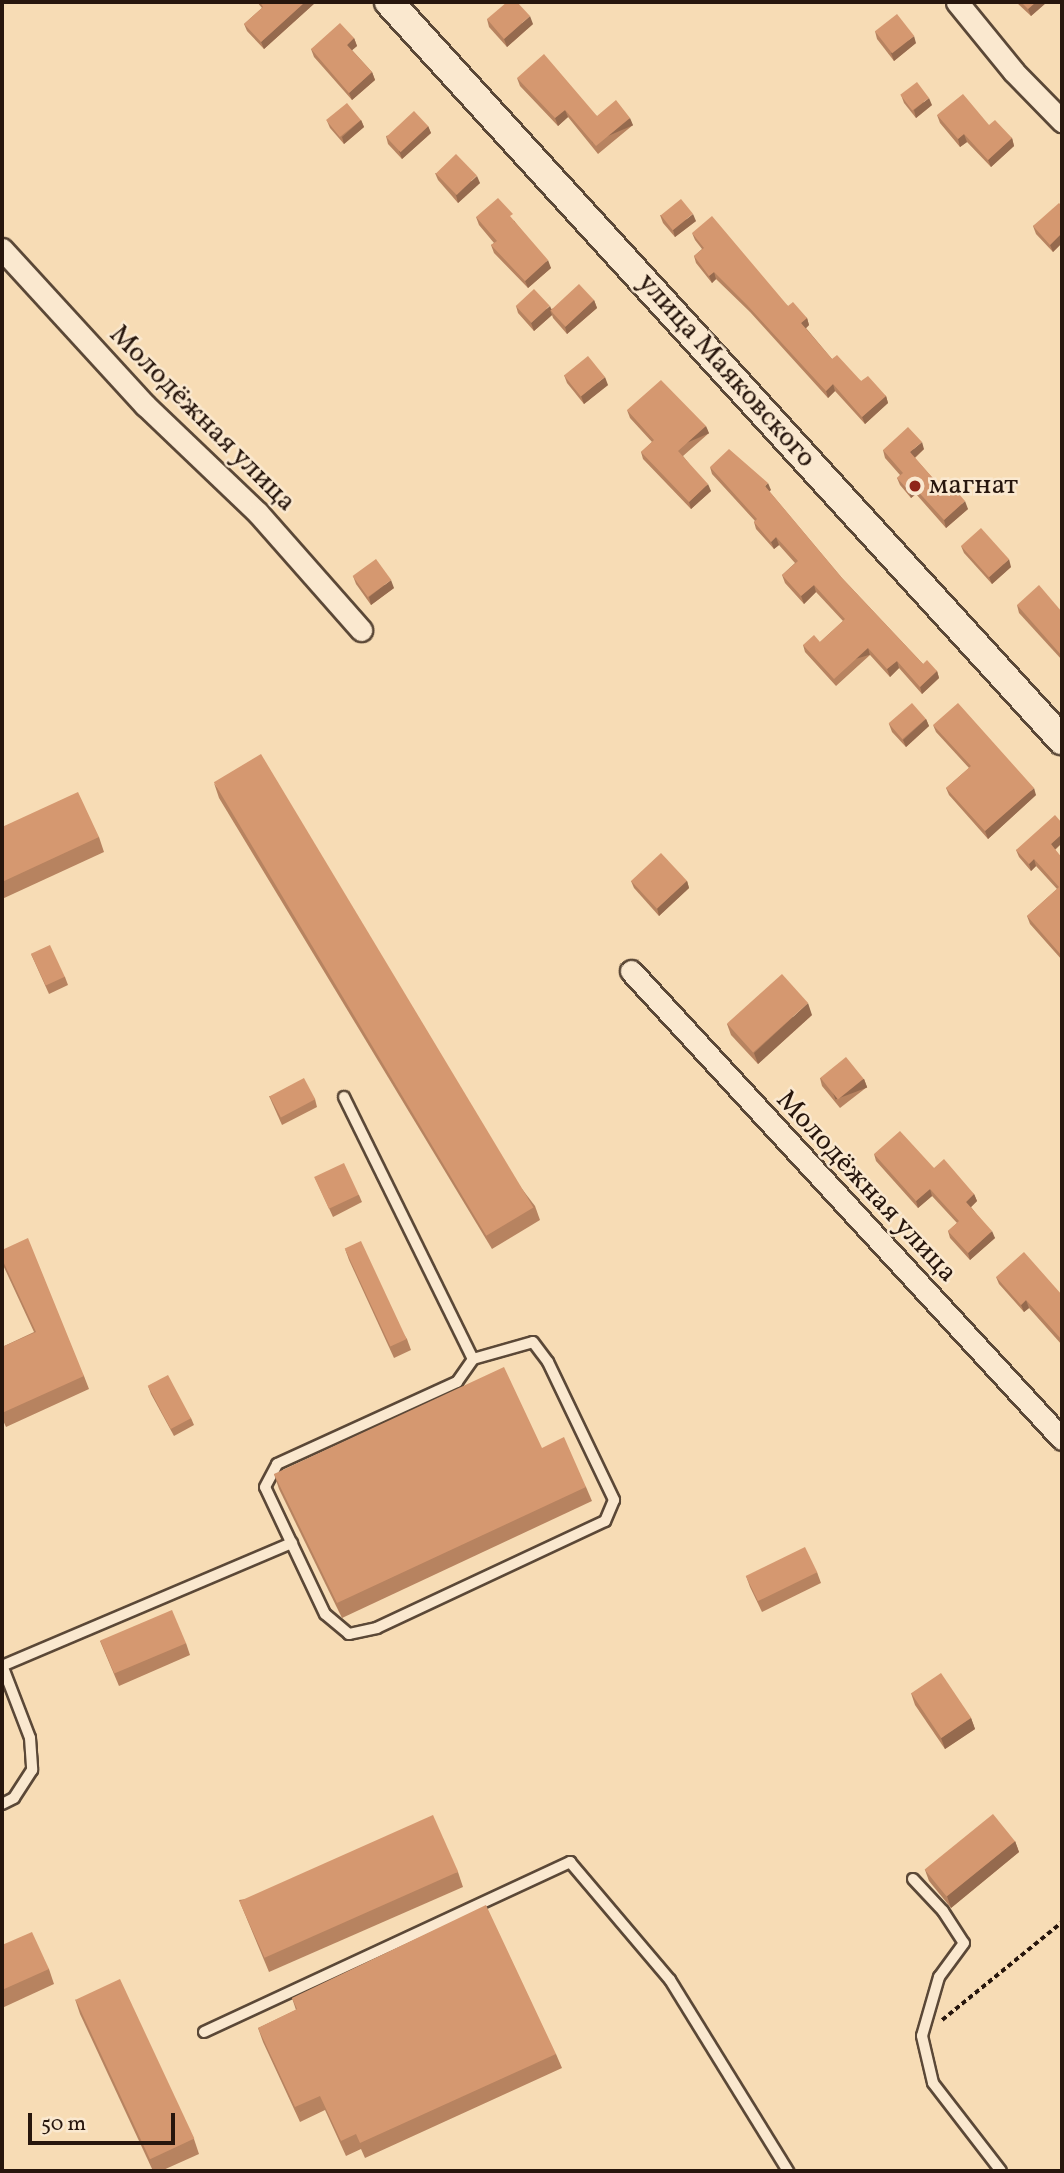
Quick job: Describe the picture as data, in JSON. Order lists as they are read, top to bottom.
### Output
{
  "streets": {
    "street": ["улица Маяковского", "Молодёжная улица"]
  },
  "places": ["магнат"],
  "scale_bar": "50 m"
}
